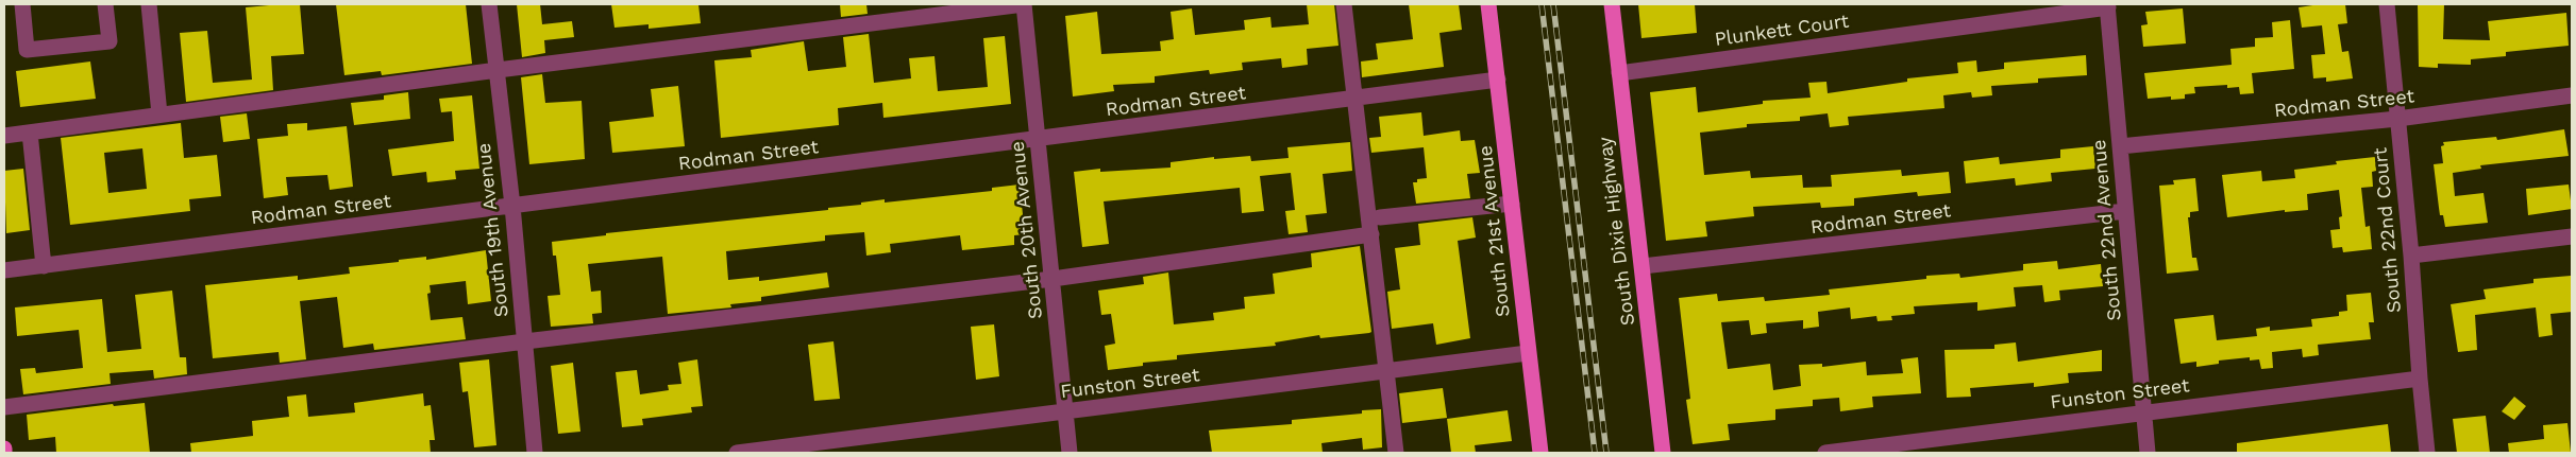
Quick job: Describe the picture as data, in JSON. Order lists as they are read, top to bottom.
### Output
{
  "streets": {
    "main road": ["South 21st Avenue", "South Dixie Highway"],
    "street": [
      "Plunkett Court",
      "Rodman Street",
      "South 19th Avenue",
      "South 20th Avenue",
      "South 22nd Avenue",
      "South 22nd Court",
      "Funston Street"
    ]
  },
  "crossings": [
    ["Plunkett Court", "South 22nd Avenue"],
    ["Plunkett Court", "South Dixie Highway"],
    ["Rodman Street", "South 19th Avenue"],
    ["Rodman Street", "South 20th Avenue"],
    ["Rodman Street", "South 22nd Avenue"],
    ["Rodman Street", "South 22nd Court"],
    ["Rodman Street", "South 21st Avenue"],
    ["Rodman Street", "South Dixie Highway"],
    ["South 20th Avenue", "Funston Street"],
    ["South 22nd Avenue", "Funston Street"],
    ["South 22nd Court", "Funston Street"],
    ["South 21st Avenue", "Funston Street"]
  ]
}
